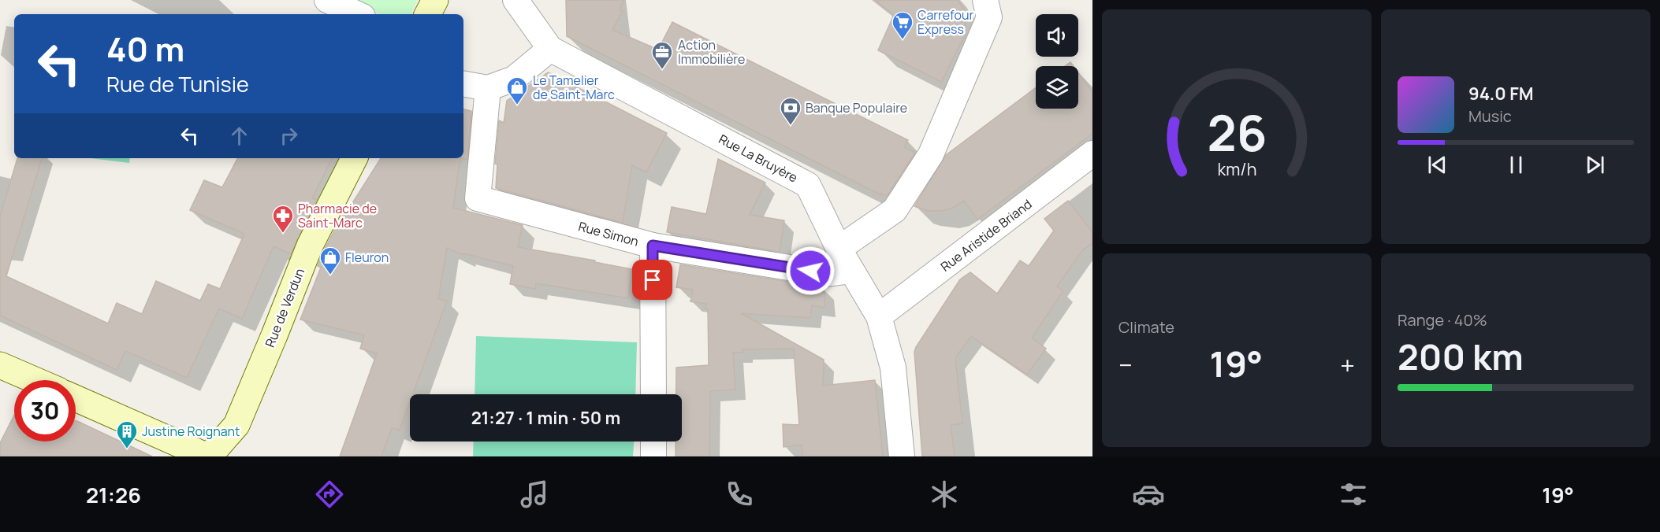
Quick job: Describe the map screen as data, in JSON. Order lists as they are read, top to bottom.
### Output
{
  "streets": {
    "street": [
      "Rue La Bruyère",
      "Rue Simon",
      "Rue Aristide Briand",
      "Rue de Verdun"
    ]
  },
  "crossings": [
    ["Rue La Bruyère", "Rue Simon"],
    ["Rue La Bruyère", "Rue Aristide Briand"]
  ],
  "places": {
    "supermarket": ["Carrefour Express"],
    "office": ["Action Immobilière"],
    "shop": ["Le Tamelier de Saint-Marc", "Fleuron"],
    "bank": ["Banque Populaire"],
    "pharmacy": ["Pharmacie de Saint-Marc"],
    "building": ["Justine Roignant"]
  },
  "page": {
    "turn": ["40 m", "Rue de Tunisie"],
    "song": ["94.0 FM", "Music"],
    "tile": [
      "Climate",
      ["Range · 40%", "200 km"]
    ],
    "heat": ["−", "19°", "+"],
    "limit": "30",
    "trip": "21:27 · 1 min · 50 m",
    "tabs": ["21:26", "19°"],
    "gauge": ["26", "km/h"]
  }
}
